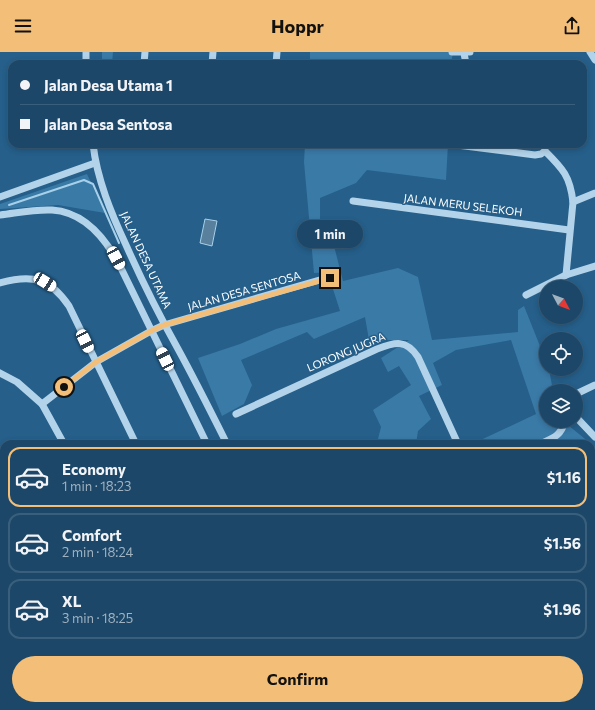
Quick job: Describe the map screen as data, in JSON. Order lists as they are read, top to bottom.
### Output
{
  "streets": {
    "street": [
      "JALAN MERU SELEKOH",
      "JALAN DESA UTAMA",
      "JALAN DESA SENTOSA",
      "LORONG JUGRA"
    ]
  },
  "crossings": [
    ["JALAN DESA UTAMA", "JALAN DESA SENTOSA"]
  ],
  "north": "bottom right",
  "page": {
    "header": "Hoppr",
    "banner": ["Jalan Desa Utama 1", "Jalan Desa Sentosa"],
    "bubble": "1 min",
    "list": [
      {
        "name": "Economy",
        "note": "1 min · 18:23",
        "value": "$1.16"
      },
      {
        "name": "Comfort",
        "note": "2 min · 18:24",
        "value": "$1.56"
      },
      {
        "name": "XL",
        "note": "3 min · 18:25",
        "value": "$1.96"
      }
    ],
    "buttons": "Confirm"
  }
}
